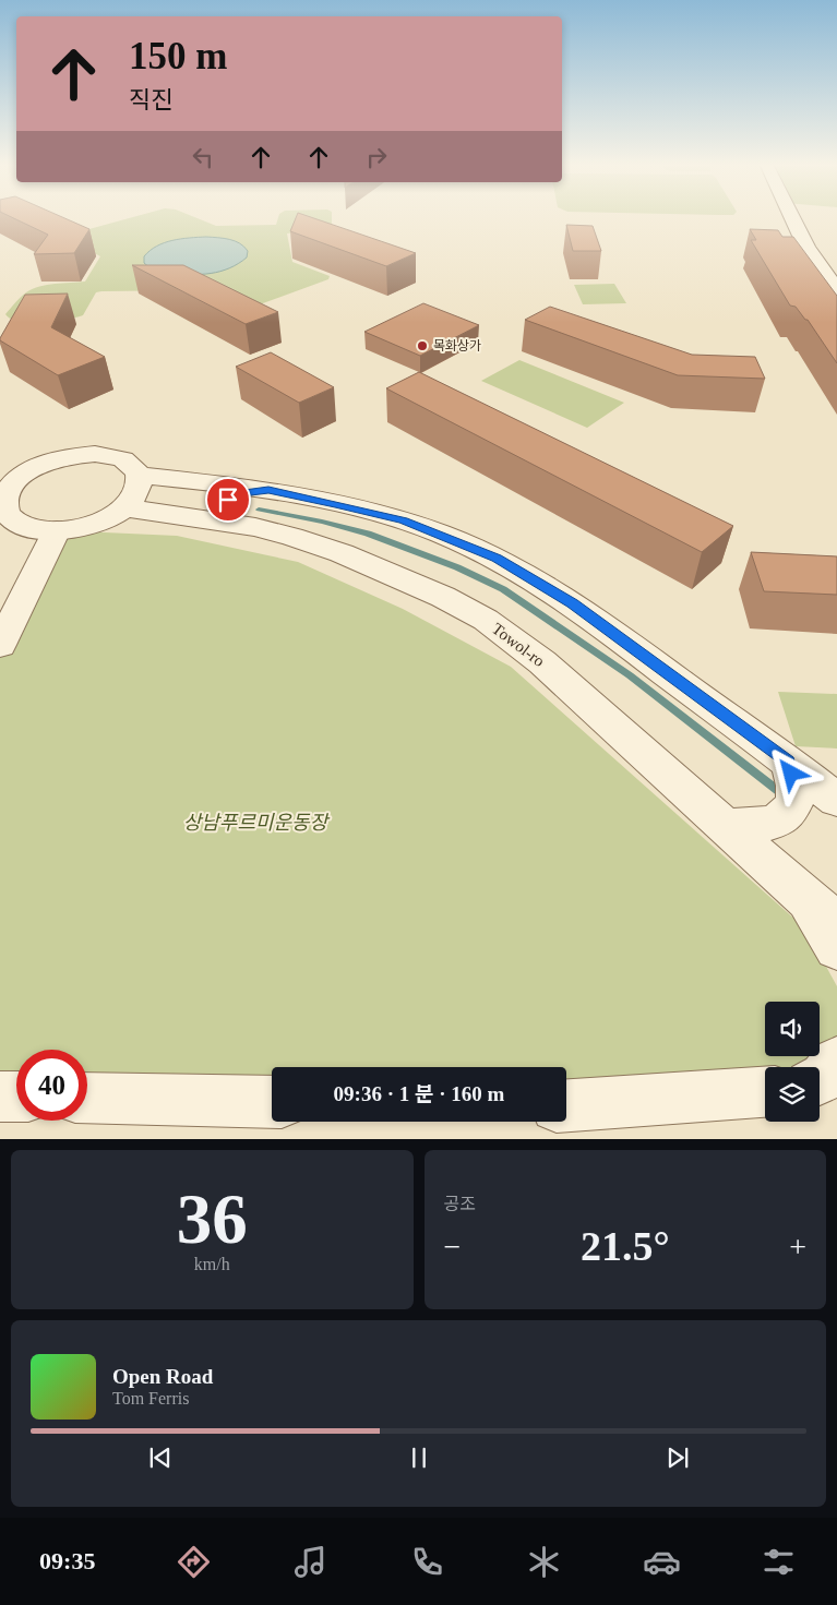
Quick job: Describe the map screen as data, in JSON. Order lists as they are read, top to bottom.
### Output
{
  "streets": {
    "street": ["Towol-ro"]
  },
  "parks": ["상남푸르미운동장"],
  "places": ["목화상가"],
  "page": {
    "turn": ["150 m", "직진"],
    "limit": "40",
    "trip": "09:36 · 1 분 · 160 m",
    "tile": [
      ["36", "km/h"],
      "공조"
    ],
    "heat": ["−", "21.5°", "+"],
    "song": ["Open Road", "Tom Ferris"],
    "tabs": "09:35"
  }
}
